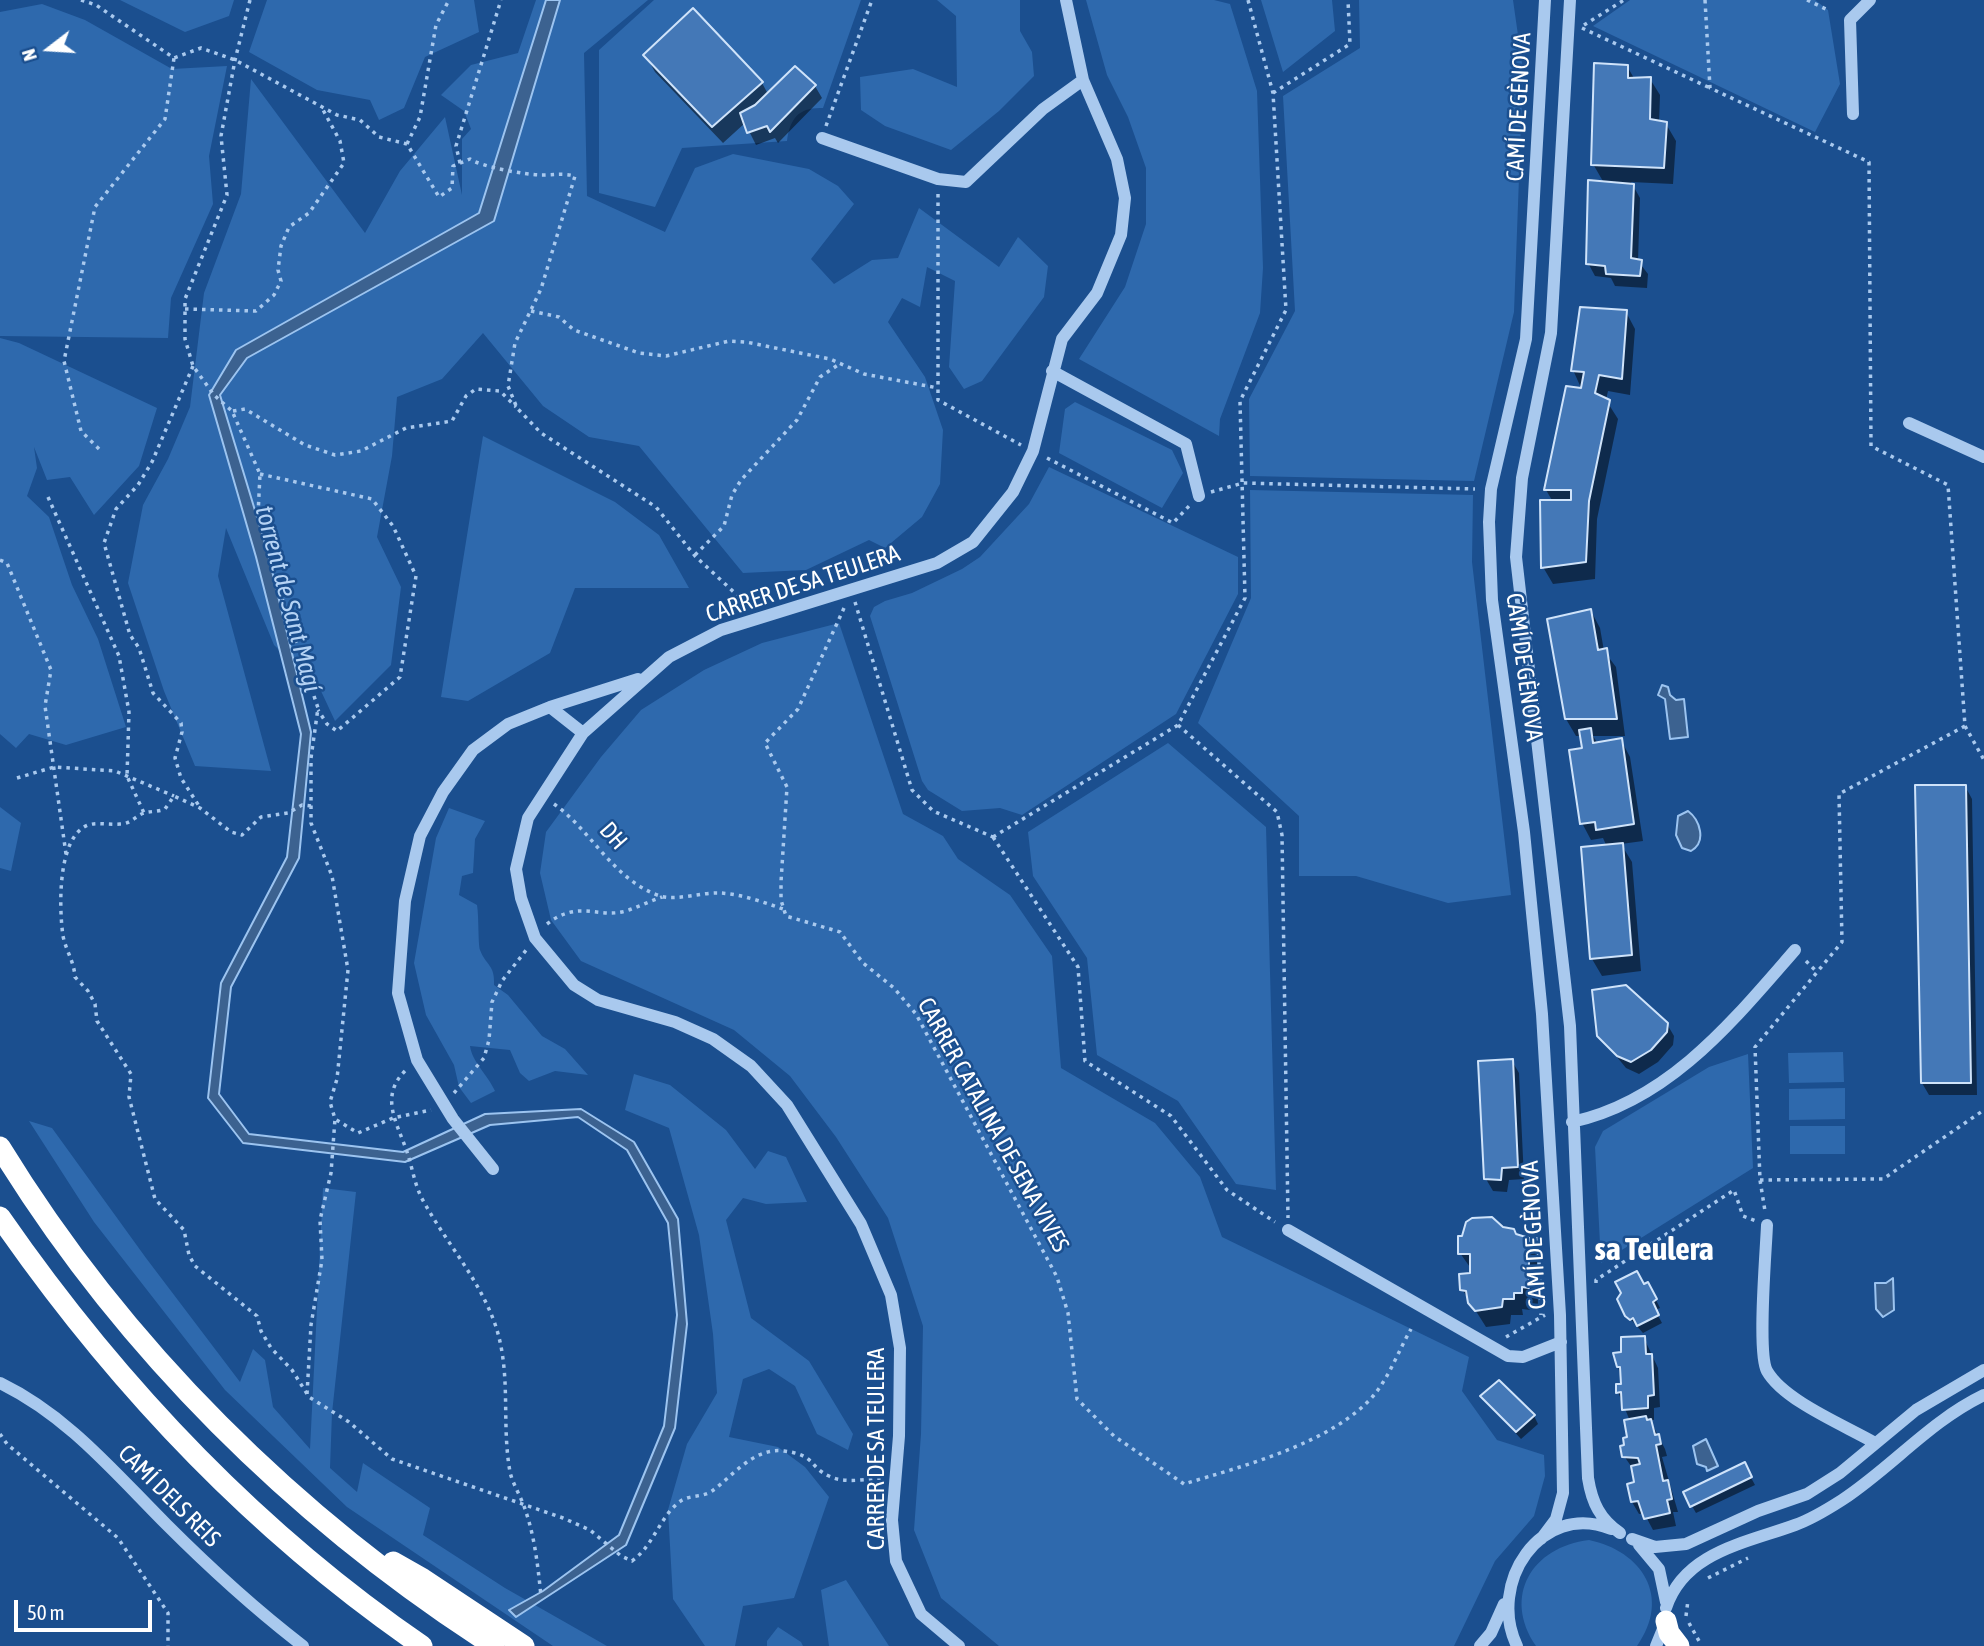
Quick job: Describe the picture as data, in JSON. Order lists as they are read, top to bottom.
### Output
{
  "streets": {
    "street": ["CAMÍ DE GÈNOVA", "CARRER DE SA TEULERA", "CAMÍ DELS REIS"],
    "path": ["DH", "CARRER CATALINA DE SENA VIVES"]
  },
  "crossings": [
    ["CARRER DE SA TEULERA", "DH"]
  ],
  "districts": ["sa Teulera"],
  "water": ["torrent de Sant Magí"],
  "scale_bar": "50 m",
  "north": "left"
}
